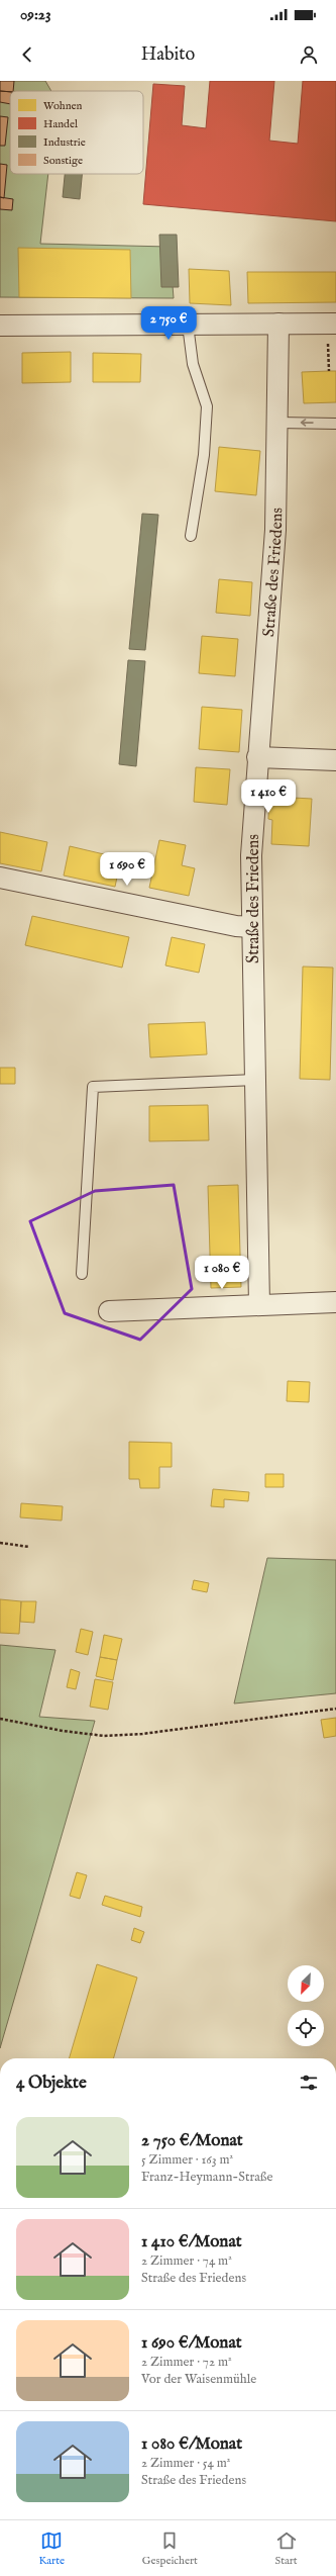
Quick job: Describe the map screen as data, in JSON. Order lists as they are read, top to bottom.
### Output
{
  "streets": {
    "street": ["Straße des Friedens"]
  },
  "legend": [
    "Wohnen",
    "Handel",
    "Industrie",
    "Sonstige"
  ],
  "north": "bottom left",
  "page": {
    "status": "09:23",
    "header": "Habito",
    "price": [
      "2 750 €",
      "1 410 €",
      "1 690 €",
      "1 080 €"
    ],
    "heading": "4 Objekte",
    "list": [
      {
        "name": "2 750 €/Monat",
        "note": "5 Zimmer · 163 m² · Franz-Heymann-Straße"
      },
      {
        "name": "1 410 €/Monat",
        "note": "2 Zimmer · 74 m² · Straße des Friedens"
      },
      {
        "name": "1 690 €/Monat",
        "note": "2 Zimmer · 72 m² · Vor der Waisenmühle"
      },
      {
        "name": "1 080 €/Monat",
        "note": "2 Zimmer · 54 m² · Straße des Friedens"
      }
    ],
    "tabs": ["Karte", "Gespeichert", "Start"]
  }
}
